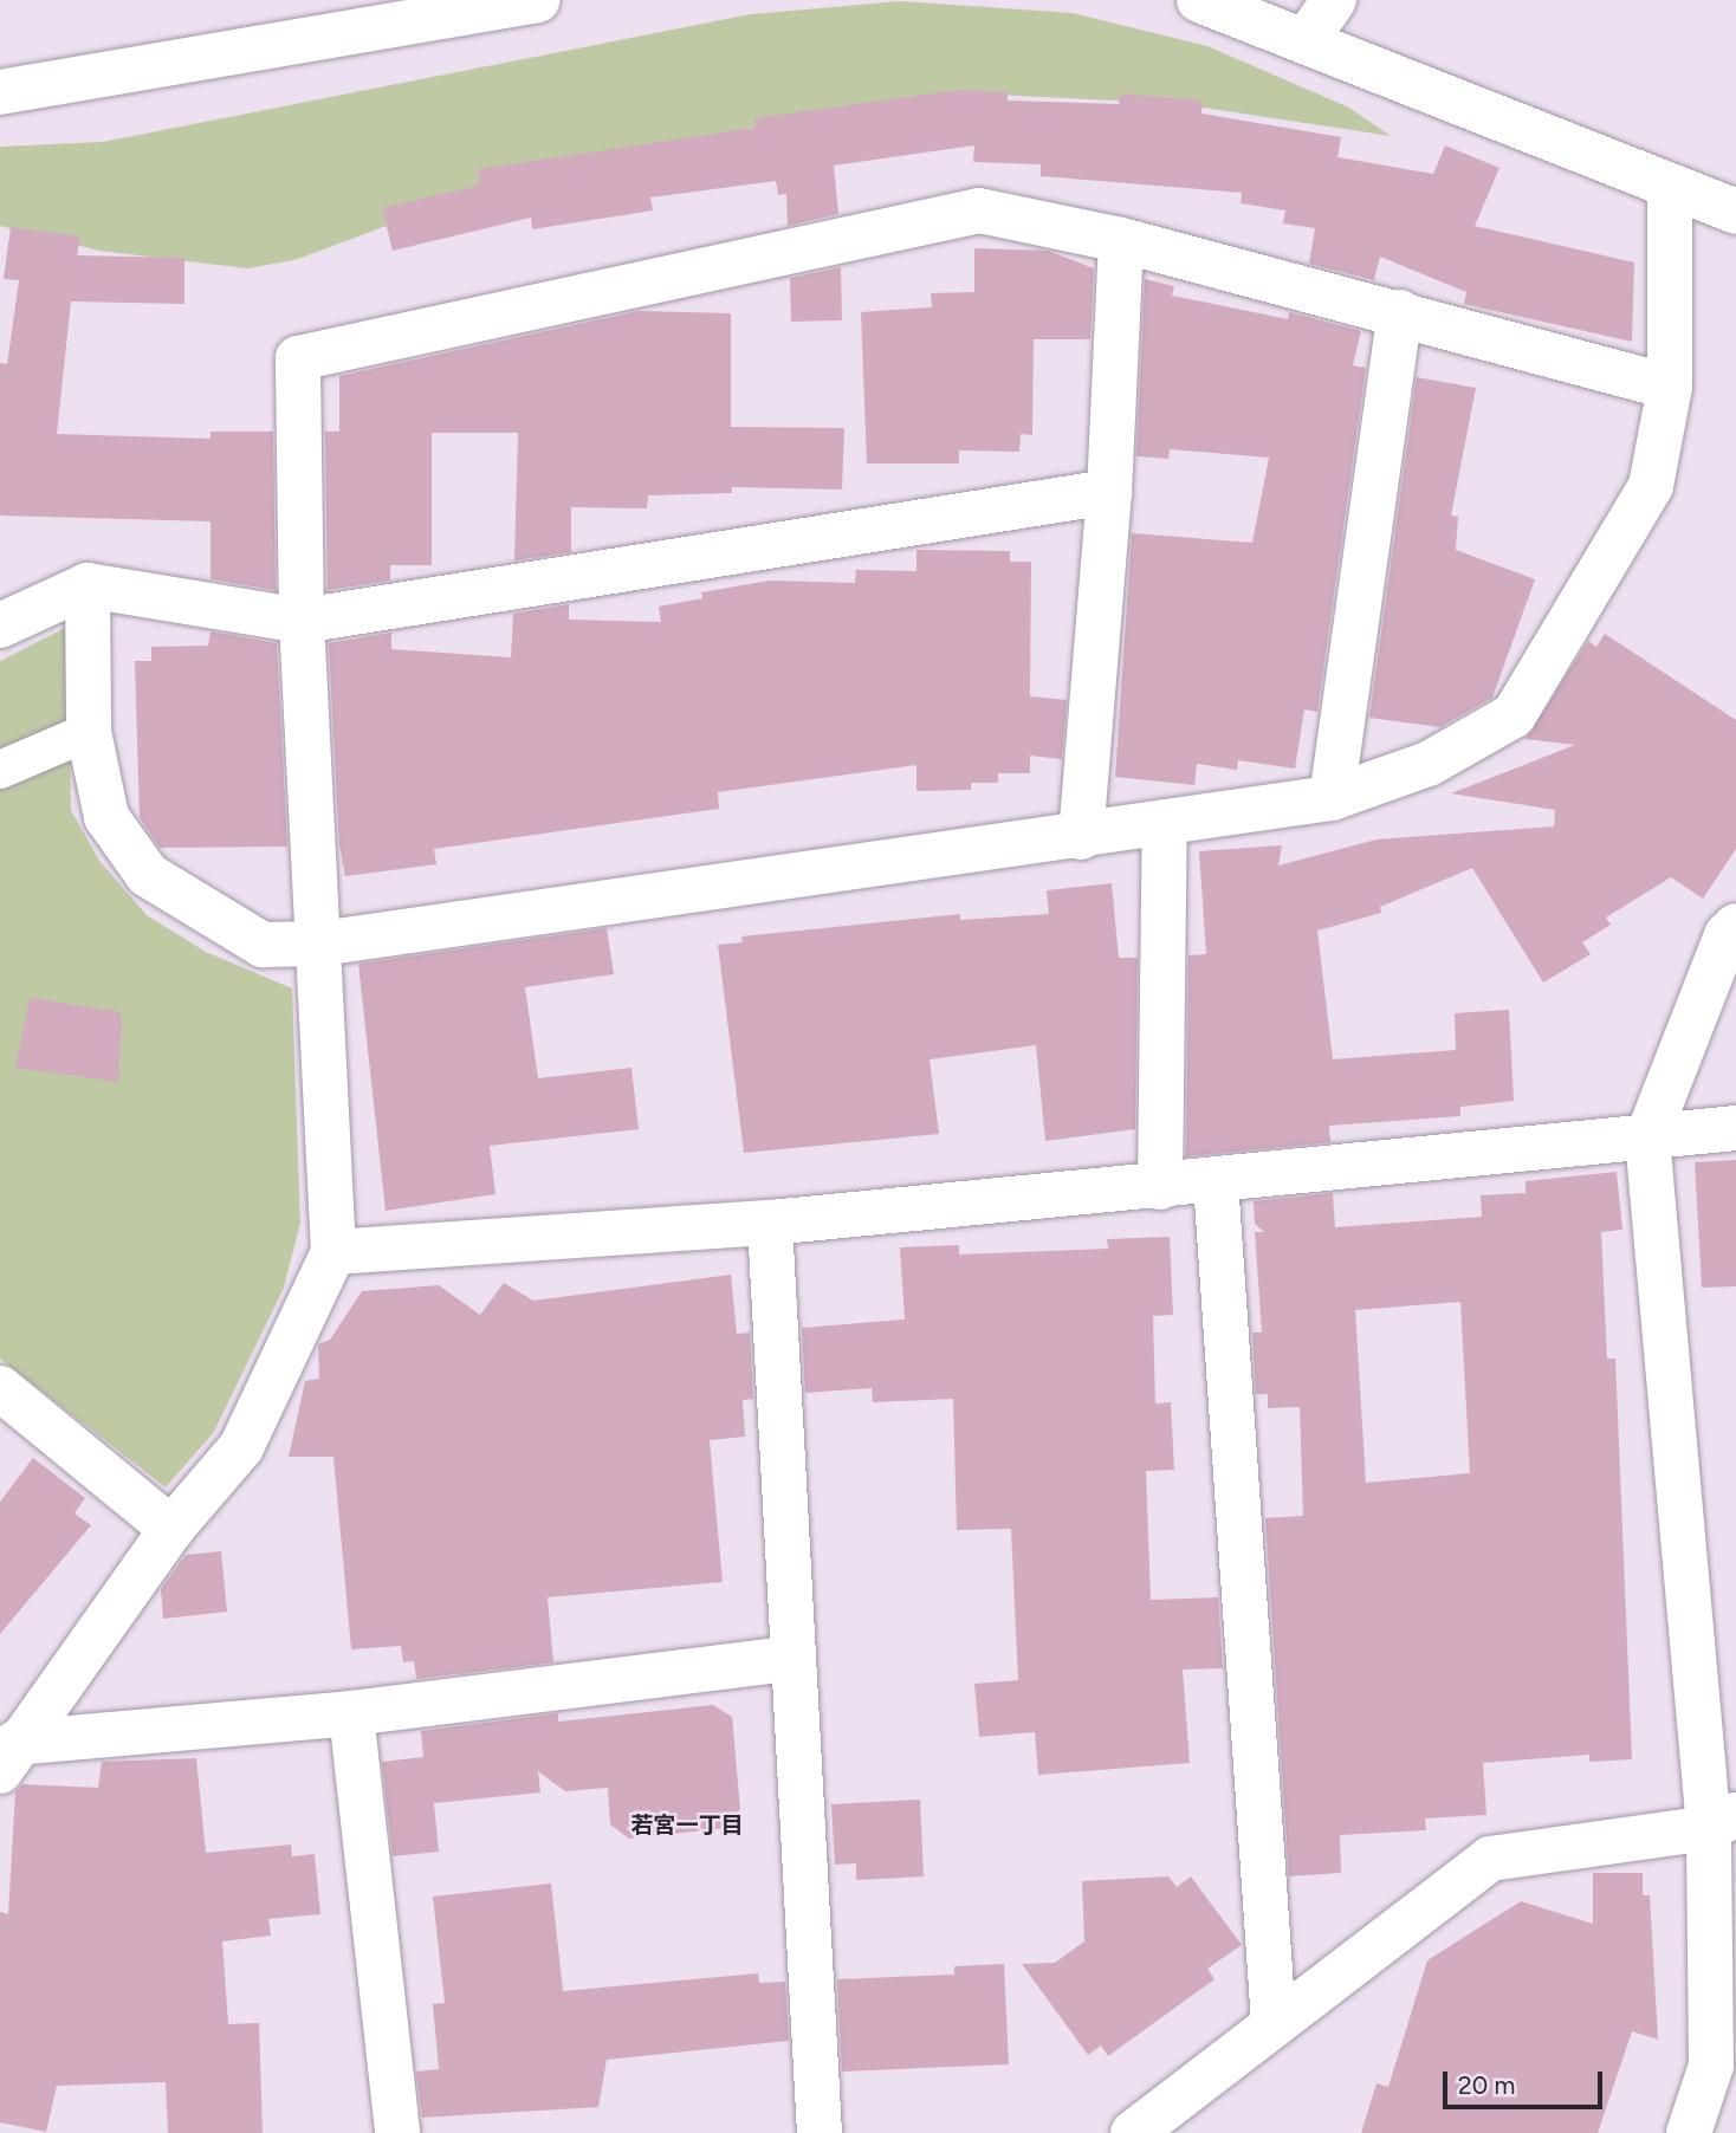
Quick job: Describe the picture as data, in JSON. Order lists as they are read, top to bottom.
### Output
{
  "districts": ["若宮一丁目"],
  "scale_bar": "20 m"
}
